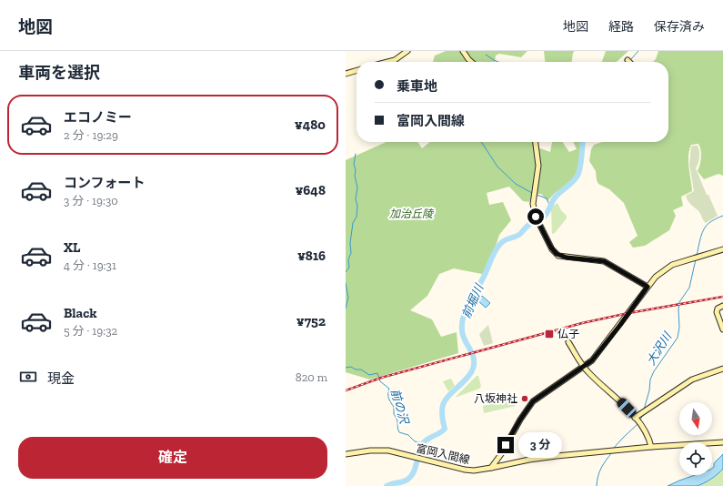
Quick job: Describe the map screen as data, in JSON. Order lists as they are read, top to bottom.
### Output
{
  "streets": {
    "street": ["富岡入間線"]
  },
  "water": ["前堀川", "大沢川", "前の沢"],
  "parks": ["加治丘陵"],
  "places": {
    "transit": ["仏子"],
    "other": ["八坂神社"]
  },
  "north": "bottom",
  "page": {
    "header": "地図",
    "nav": ["地図", "経路", "保存済み"],
    "heading": "車両を選択",
    "banner": ["乗車地", "富岡入間線"],
    "list": [
      {
        "name": "エコノミー",
        "note": "2 分 · 19:29",
        "value": "¥480"
      },
      {
        "name": "コンフォート",
        "note": "3 分 · 19:30",
        "value": "¥648"
      },
      {
        "name": "XL",
        "note": "4 分 · 19:31",
        "value": "¥816"
      },
      {
        "name": "Black",
        "note": "5 分 · 19:32",
        "value": "¥752"
      }
    ],
    "pay": ["現金", "820 m"],
    "buttons": "確定",
    "bubble": "3 分"
  }
}
